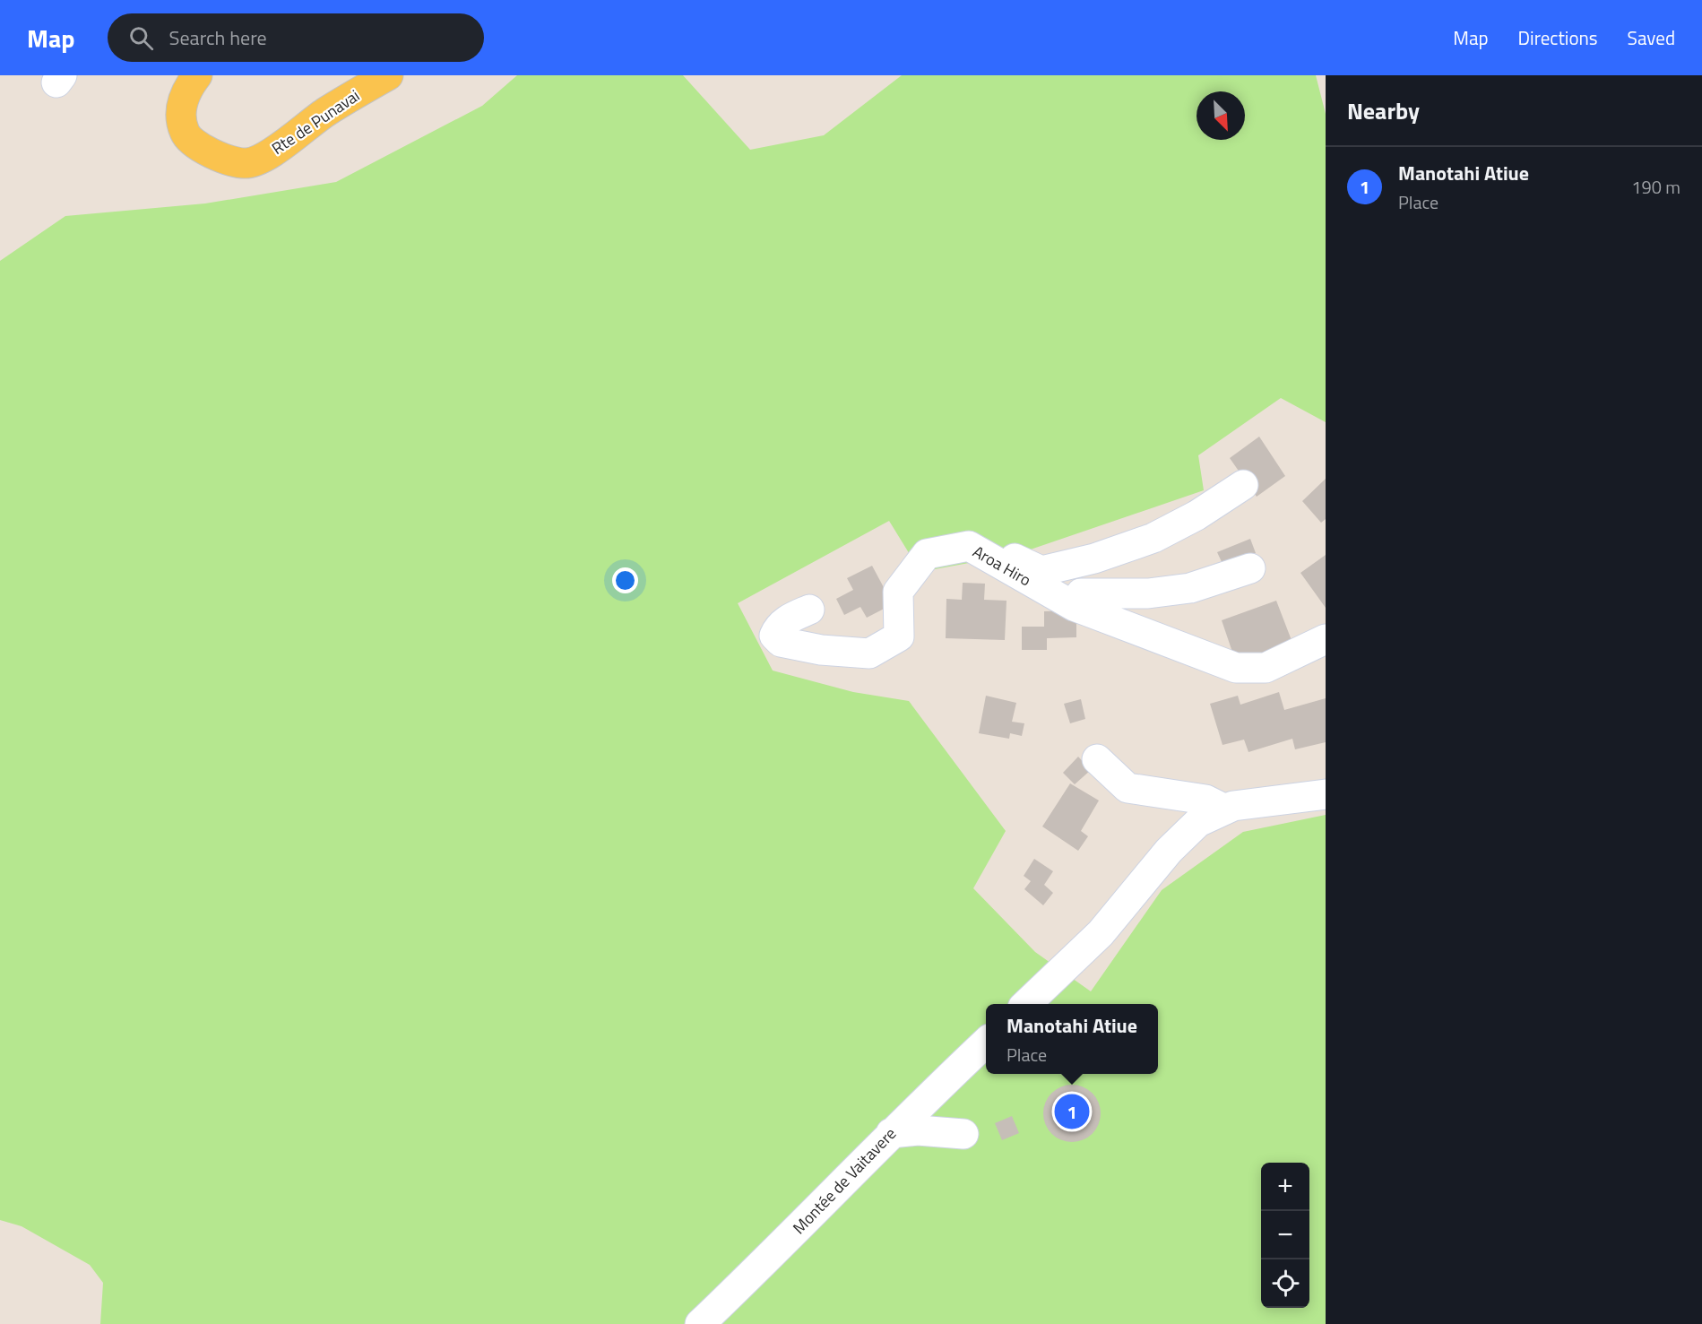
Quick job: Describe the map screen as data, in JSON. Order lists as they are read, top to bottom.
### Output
{
  "streets": {
    "main road": ["Rte de Punavai"],
    "street": ["Aroa Hiro", "Montée de Vaitavere"]
  },
  "north": "bottom right",
  "page": {
    "header": "Map",
    "search": "Search here",
    "nav": ["Map", "Directions", "Saved"],
    "heading": "Nearby",
    "list": [
      {
        "mark": "1",
        "name": "Manotahi Atiue",
        "note": "Place",
        "value": "190 m"
      }
    ],
    "popup": ["Manotahi Atiue", "Place"],
    "pins": "1",
    "map_buttons": ["+", "−"]
  }
}
